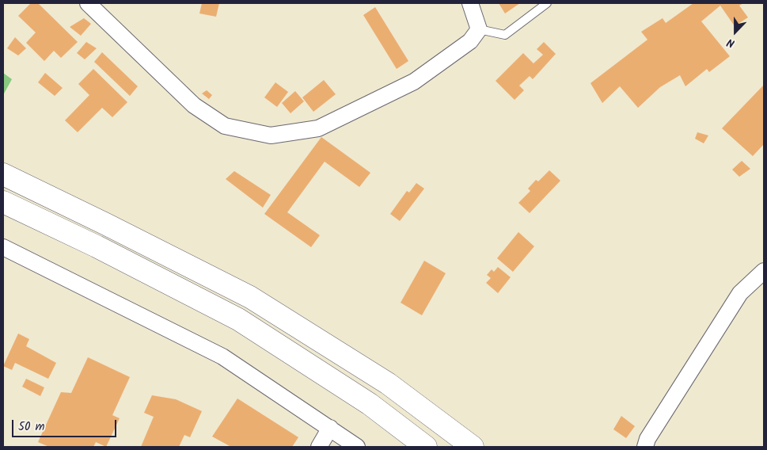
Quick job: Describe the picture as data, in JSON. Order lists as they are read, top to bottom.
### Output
{
  "scale_bar": "50 m",
  "north": "bottom"
}
